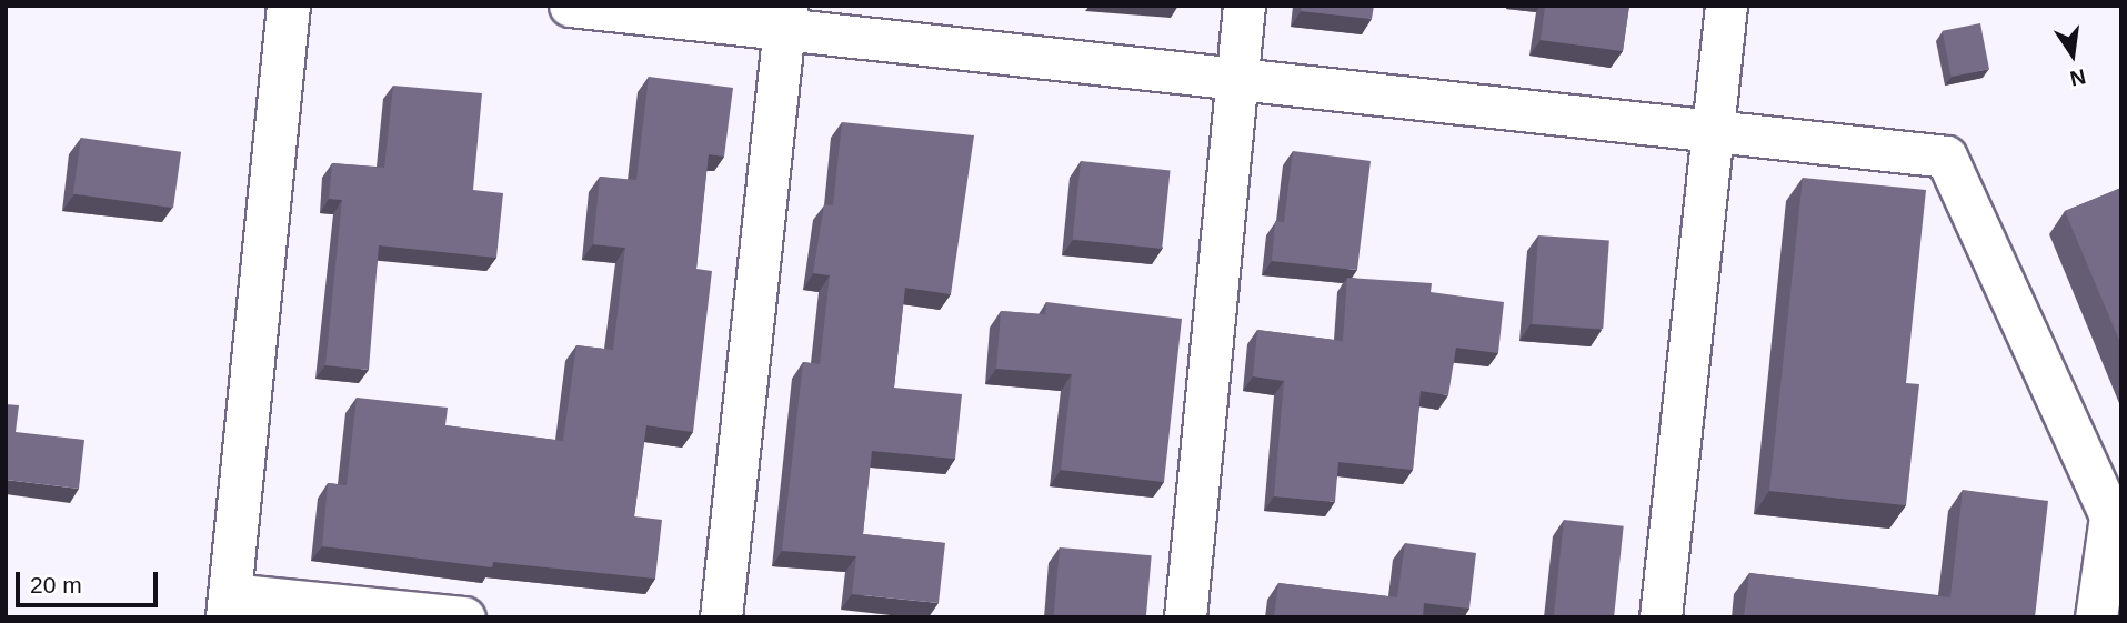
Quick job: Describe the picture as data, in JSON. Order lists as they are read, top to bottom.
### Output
{
  "scale_bar": "20 m",
  "north": "bottom"
}
